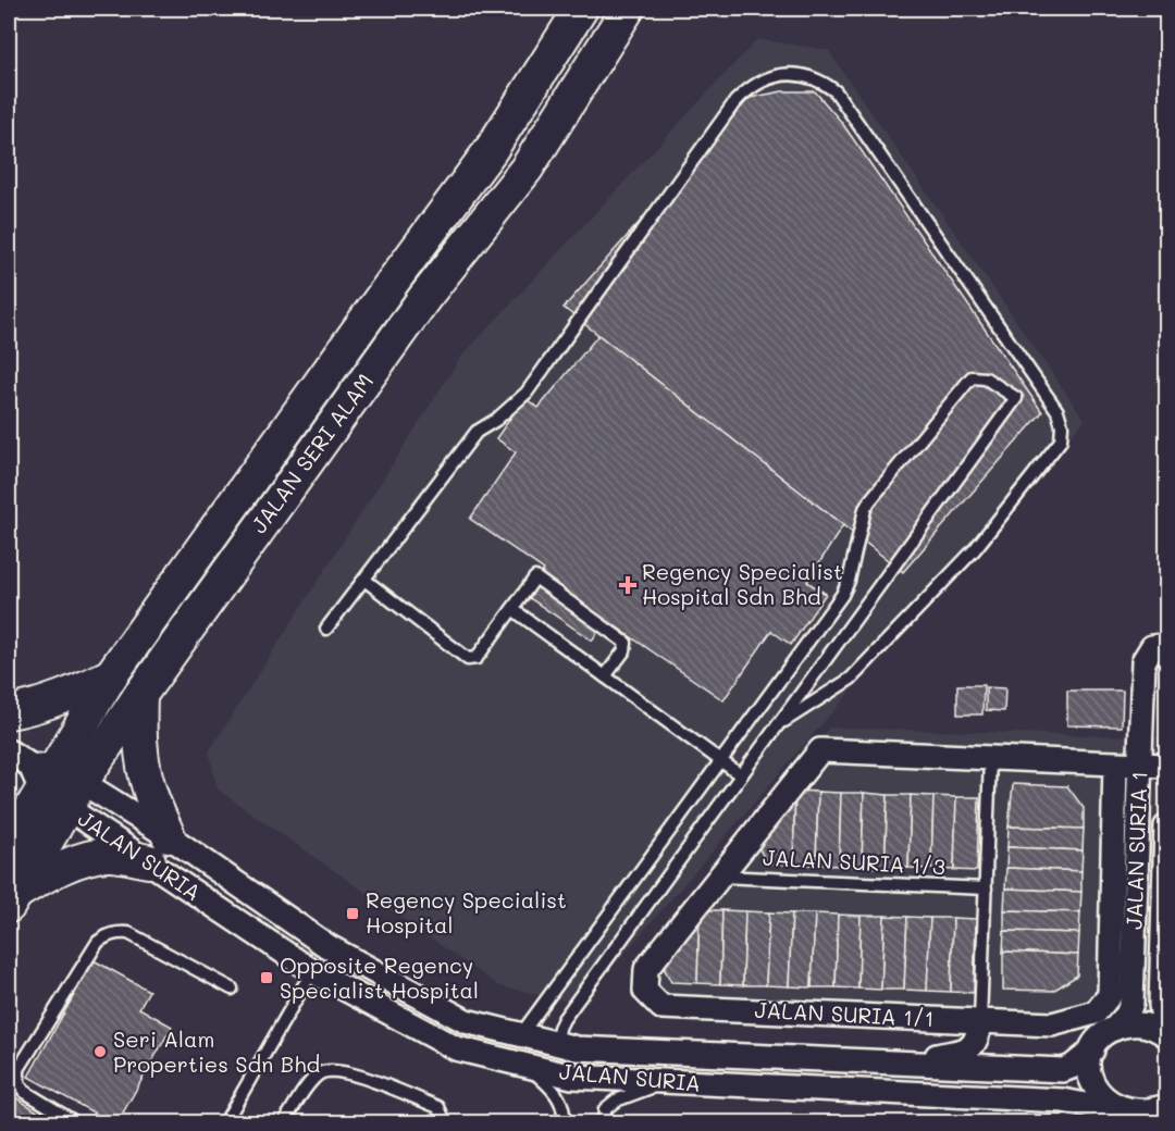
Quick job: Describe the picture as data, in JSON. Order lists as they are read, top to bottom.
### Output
{
  "streets": {
    "main road": ["JALAN SERI ALAM"],
    "street": ["JALAN SURIA 1", "JALAN SURIA", "JALAN SURIA 1/1"],
    "lane": ["JALAN SURIA 1/3"]
  },
  "crossings": [
    ["JALAN SERI ALAM", "JALAN SURIA"],
    ["JALAN SURIA 1", "JALAN SURIA"],
    ["JALAN SURIA 1/3", "JALAN SURIA 1/1"]
  ],
  "places": {
    "health": ["Regency Specialist Hospital Sdn Bhd"],
    "transit": ["Regency Specialist Hospital", "Opposite Regency Specialist Hospital"],
    "other": ["Seri Alam Properties Sdn Bhd"]
  }
}
